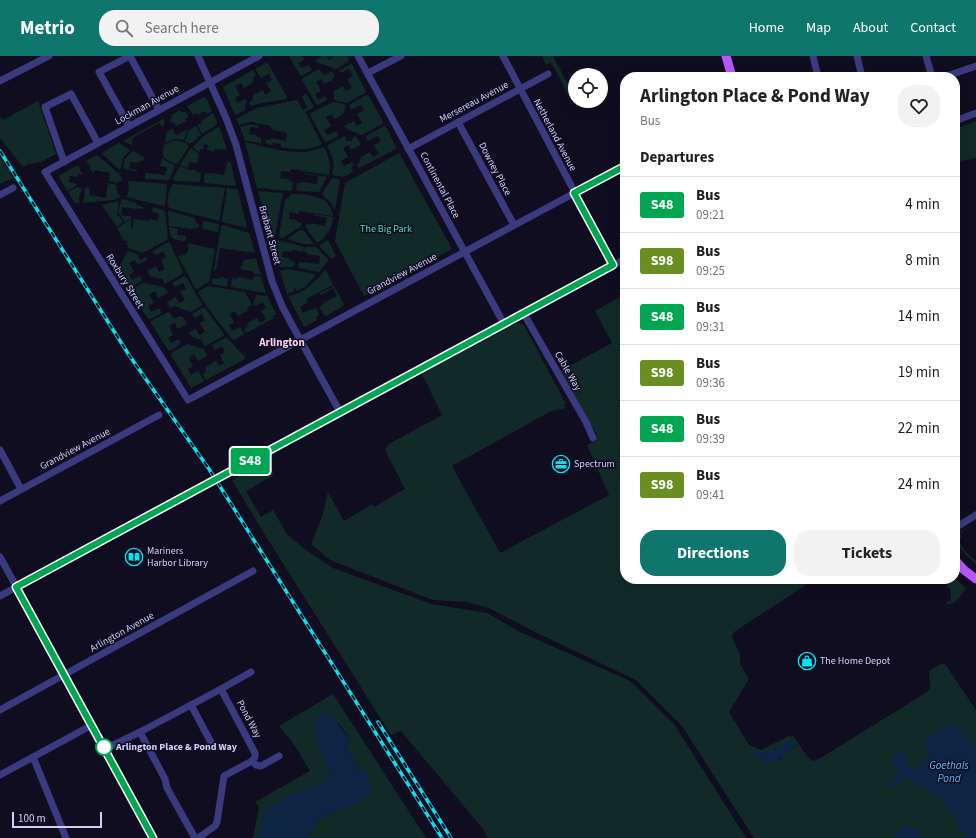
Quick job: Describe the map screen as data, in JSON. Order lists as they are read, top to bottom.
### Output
{
  "streets": {
    "street": [
      "Mersereau Avenue",
      "Lockman Avenue",
      "Netherland Avenue",
      "Downey Place",
      "Continental Place",
      "Brabant Street",
      "Grandview Avenue",
      "Roxbury Street",
      "Cable Way",
      "Arlington Avenue",
      "Pond Way"
    ]
  },
  "crossings": [
    ["Mersereau Avenue", "Netherland Avenue"],
    ["Mersereau Avenue", "Downey Place"],
    ["Mersereau Avenue", "Continental Place"],
    ["Lockman Avenue", "Brabant Street"],
    ["Lockman Avenue", "Roxbury Street"],
    ["Netherland Avenue", "Grandview Avenue"],
    ["Downey Place", "Grandview Avenue"],
    ["Continental Place", "Grandview Avenue"],
    ["Brabant Street", "Grandview Avenue"],
    ["Grandview Avenue", "Roxbury Street"]
  ],
  "districts": ["Arlington"],
  "water": ["Goethals Pond"],
  "parks": ["The Big Park"],
  "places": {
    "office": ["Spectrum"],
    "library": ["Mariners Harbor Library"],
    "shop": ["The Home Depot"],
    "other": ["Arlington Place & Pond Way"]
  },
  "lines": ["bus line S48"],
  "scale_bar": "100 m",
  "page": {
    "header": "Metrio",
    "search": "Search here",
    "nav": [
      "Home",
      "Map",
      "About",
      "Contact"
    ],
    "on_map": "S48",
    "heading": [
      ["Arlington Place & Pond Way", "Bus"],
      "Departures"
    ],
    "list": [
      {
        "mark": "S48",
        "name": "Bus",
        "note": "09:21",
        "value": "4 min"
      },
      {
        "mark": "S98",
        "name": "Bus",
        "note": "09:25",
        "value": "8 min"
      },
      {
        "mark": "S48",
        "name": "Bus",
        "note": "09:31",
        "value": "14 min"
      },
      {
        "mark": "S98",
        "name": "Bus",
        "note": "09:36",
        "value": "19 min"
      },
      {
        "mark": "S48",
        "name": "Bus",
        "note": "09:39",
        "value": "22 min"
      },
      {
        "mark": "S98",
        "name": "Bus",
        "note": "09:41",
        "value": "24 min"
      }
    ],
    "buttons": ["Directions", "Tickets"],
    "scale": "100 m"
  }
}
